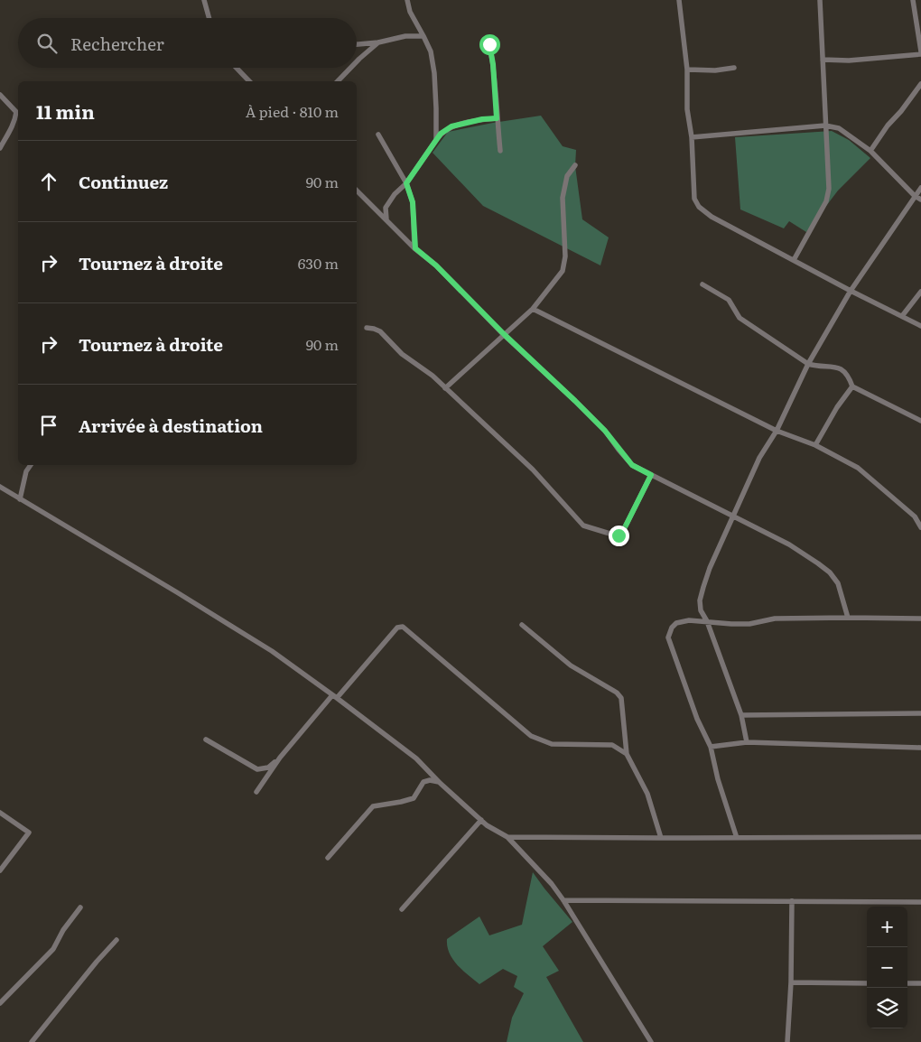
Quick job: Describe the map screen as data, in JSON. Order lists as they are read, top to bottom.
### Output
{
  "page": {
    "search": "Rechercher",
    "heading": ["11 min", "À pied · 810 m"],
    "list": [
      ["Continuez", "90 m"],
      ["Tournez à droite", "630 m"],
      ["Tournez à droite", "90 m"],
      "Arrivée à destination"
    ],
    "map_buttons": ["+", "−"]
  }
}
